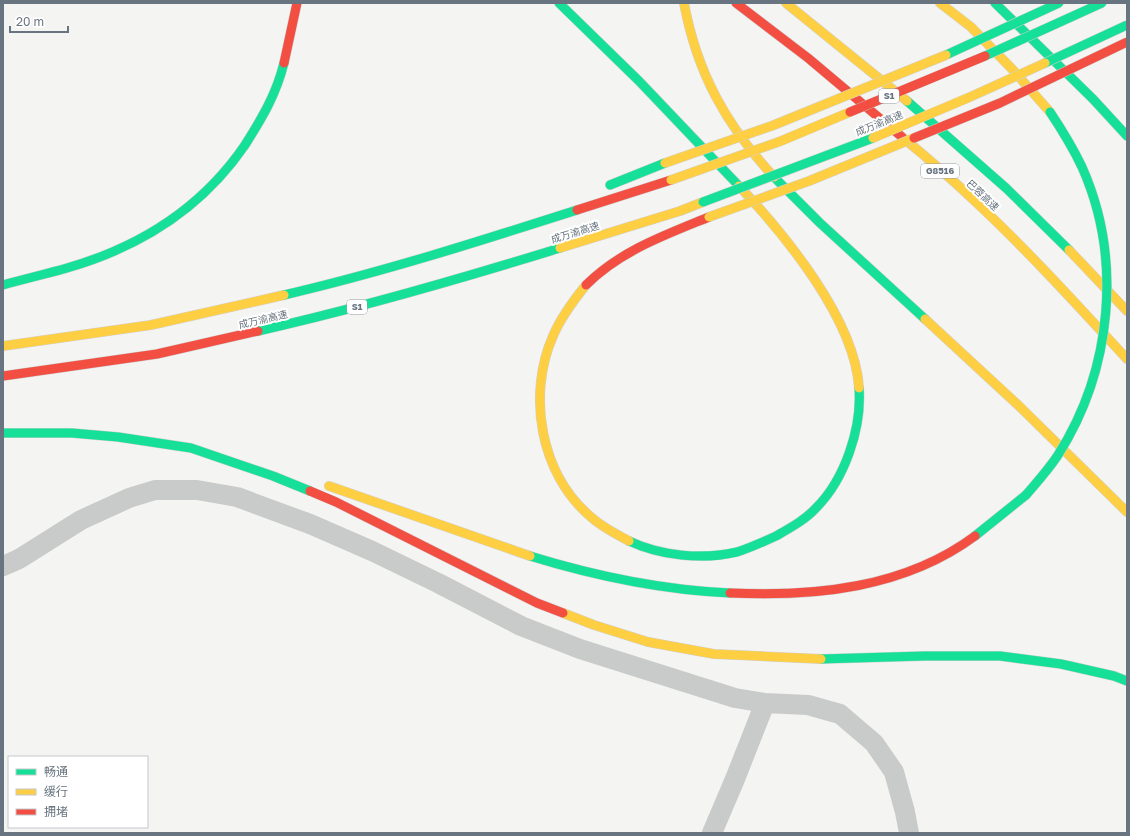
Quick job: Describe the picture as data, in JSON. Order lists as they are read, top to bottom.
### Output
{
  "streets": {
    "highway": [
      "S1",
      "成万渝高速",
      "G8516",
      "巴蓉高速"
    ]
  },
  "legend": ["畅通", "缓行", "拥堵"],
  "scale_bar": "20 m"
}
